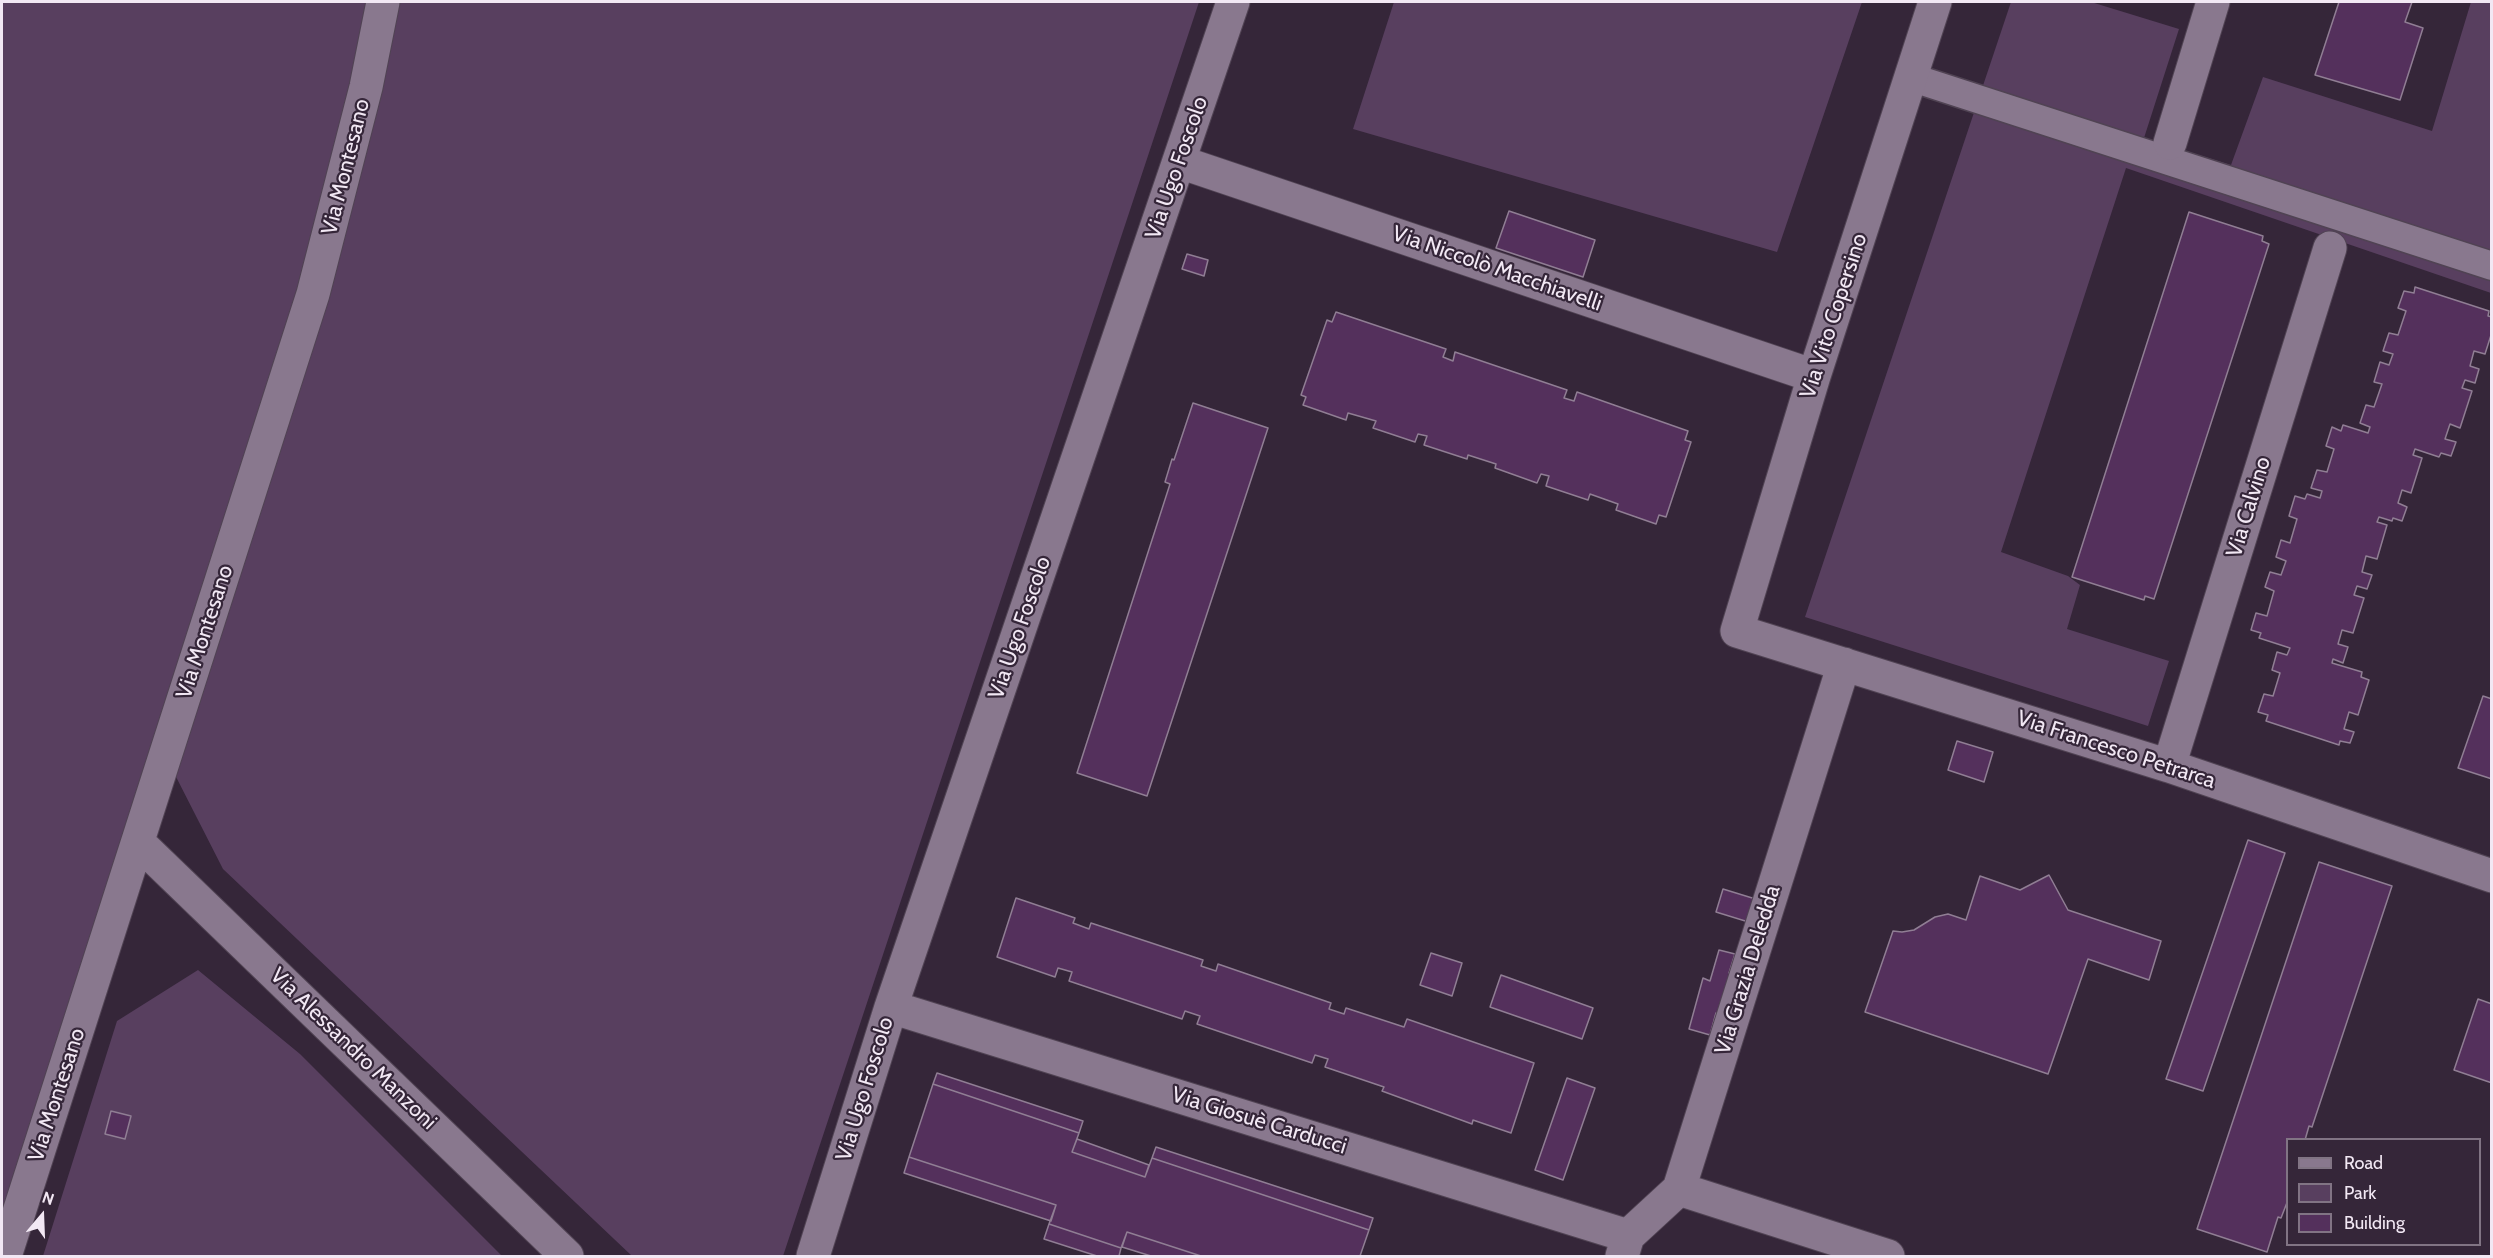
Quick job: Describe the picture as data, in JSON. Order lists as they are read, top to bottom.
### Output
{
  "streets": {
    "street": [
      "Via Montesano",
      "Via Ugo Foscolo",
      "Via Niccolò Macchiavelli",
      "Via Vito Copersino",
      "Via Calvino",
      "Via Francesco Petrarca",
      "Via Grazia Deledda",
      "Via Alessandro Manzoni",
      "Via Giosuè Carducci"
    ]
  },
  "crossings": [
    ["Via Montesano", "Via Alessandro Manzoni"],
    ["Via Ugo Foscolo", "Via Niccolò Macchiavelli"],
    ["Via Ugo Foscolo", "Via Giosuè Carducci"],
    ["Via Niccolò Macchiavelli", "Via Vito Copersino"],
    ["Via Vito Copersino", "Via Francesco Petrarca"],
    ["Via Calvino", "Via Francesco Petrarca"],
    ["Via Francesco Petrarca", "Via Grazia Deledda"],
    ["Via Grazia Deledda", "Via Giosuè Carducci"]
  ],
  "legend": ["Road", "Park", "Building"],
  "north": "top"
}
